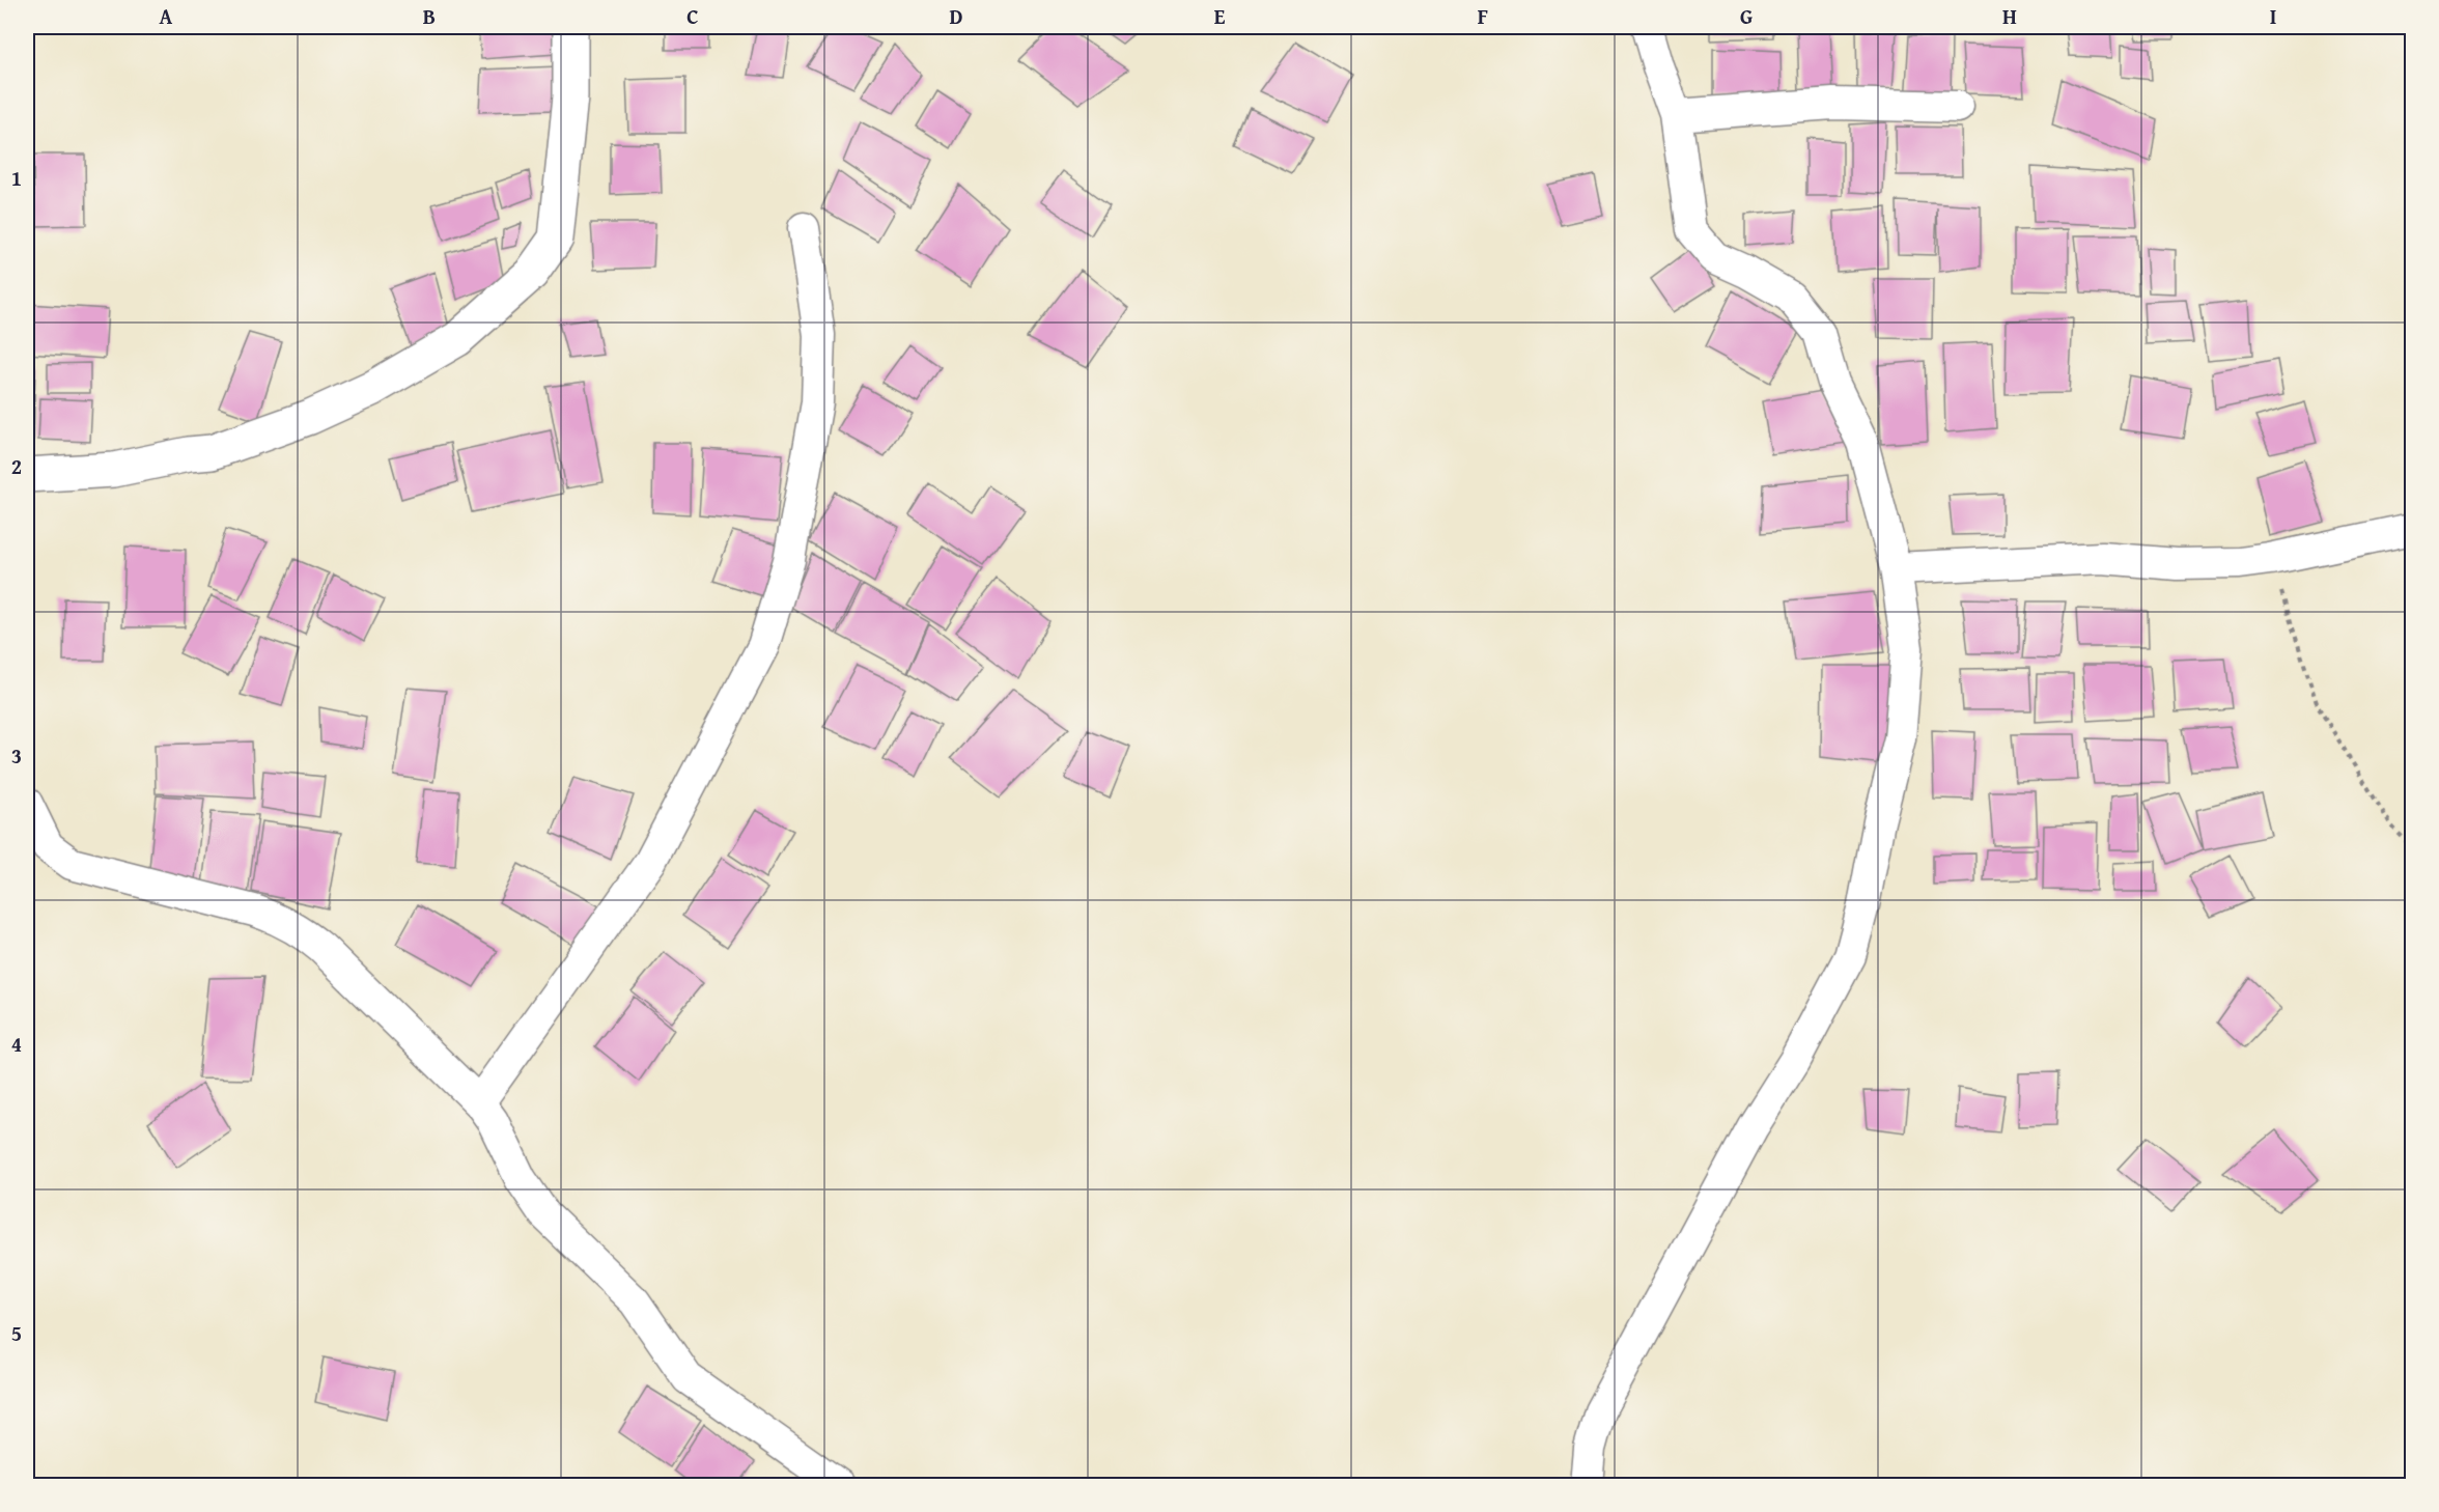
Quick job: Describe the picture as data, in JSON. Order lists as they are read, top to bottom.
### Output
{
  "grid": {
    "columns": [
      "A",
      "B",
      "C",
      "D",
      "E",
      "F",
      "G",
      "H",
      "I"
    ],
    "rows": [
      "1",
      "2",
      "3",
      "4",
      "5"
    ]
  }
}
